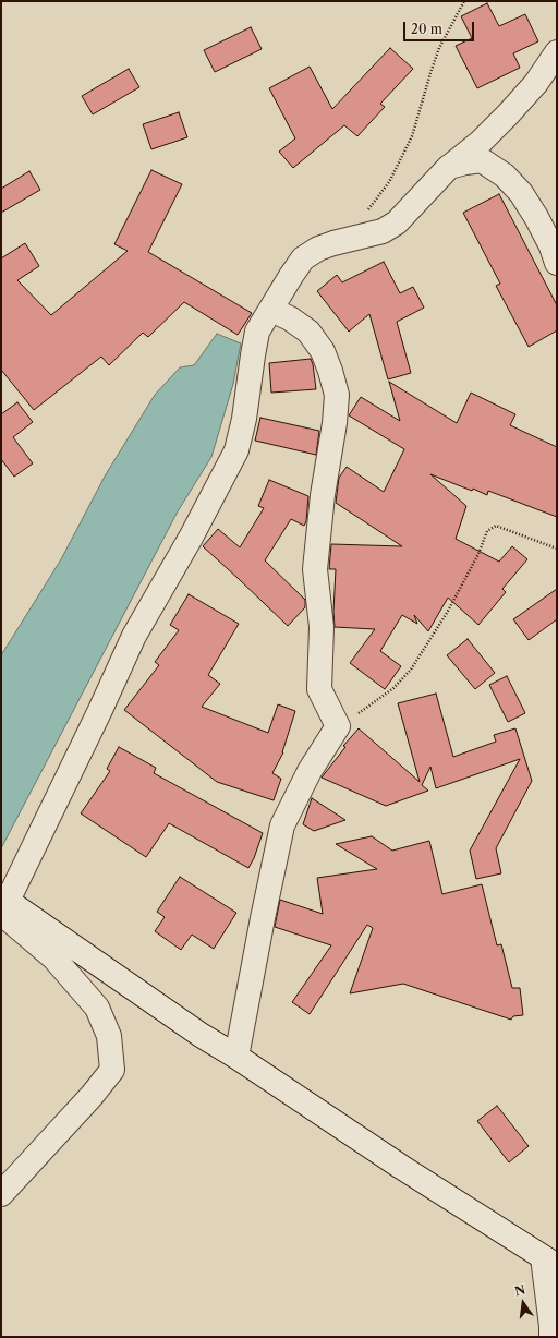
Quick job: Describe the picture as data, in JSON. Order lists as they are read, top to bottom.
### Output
{
  "scale_bar": "20 m",
  "north": "top"
}
